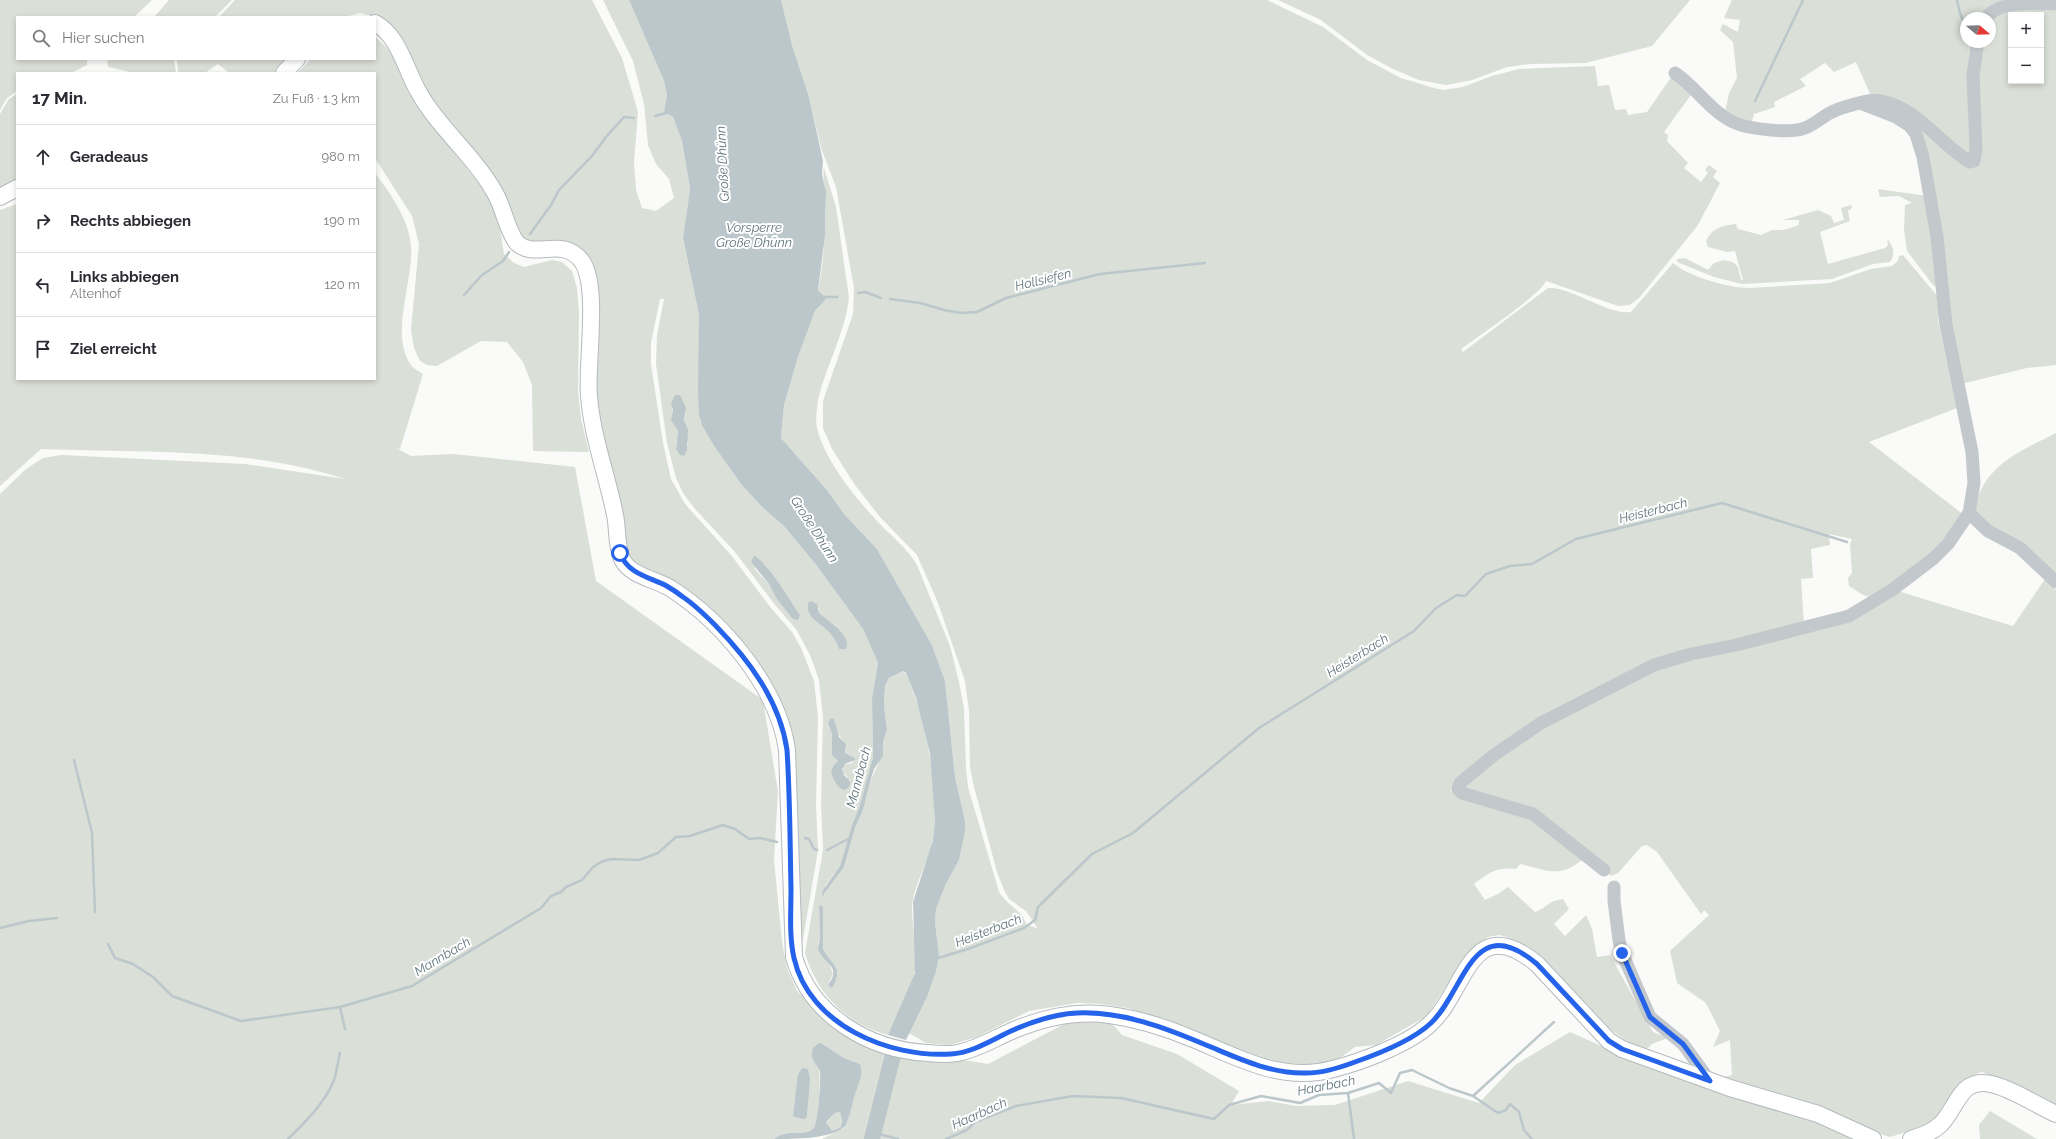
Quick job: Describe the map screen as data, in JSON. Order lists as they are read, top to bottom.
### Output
{
  "water": [
    "Große Dhünn",
    "Vorsperre Große Dhünn",
    "Hollsiefen",
    "Heisterbach",
    "Mannbach",
    "Haarbach"
  ],
  "north": "right",
  "page": {
    "map_buttons": ["+", "−"],
    "search": "Hier suchen",
    "heading": ["17 Min.", "Zu Fuß · 1.3 km"],
    "list": [
      ["Geradeaus", "980 m"],
      ["Rechts abbiegen", "190 m"],
      ["Links abbiegen", "Altenhof", "120 m"],
      "Ziel erreicht"
    ]
  }
}
